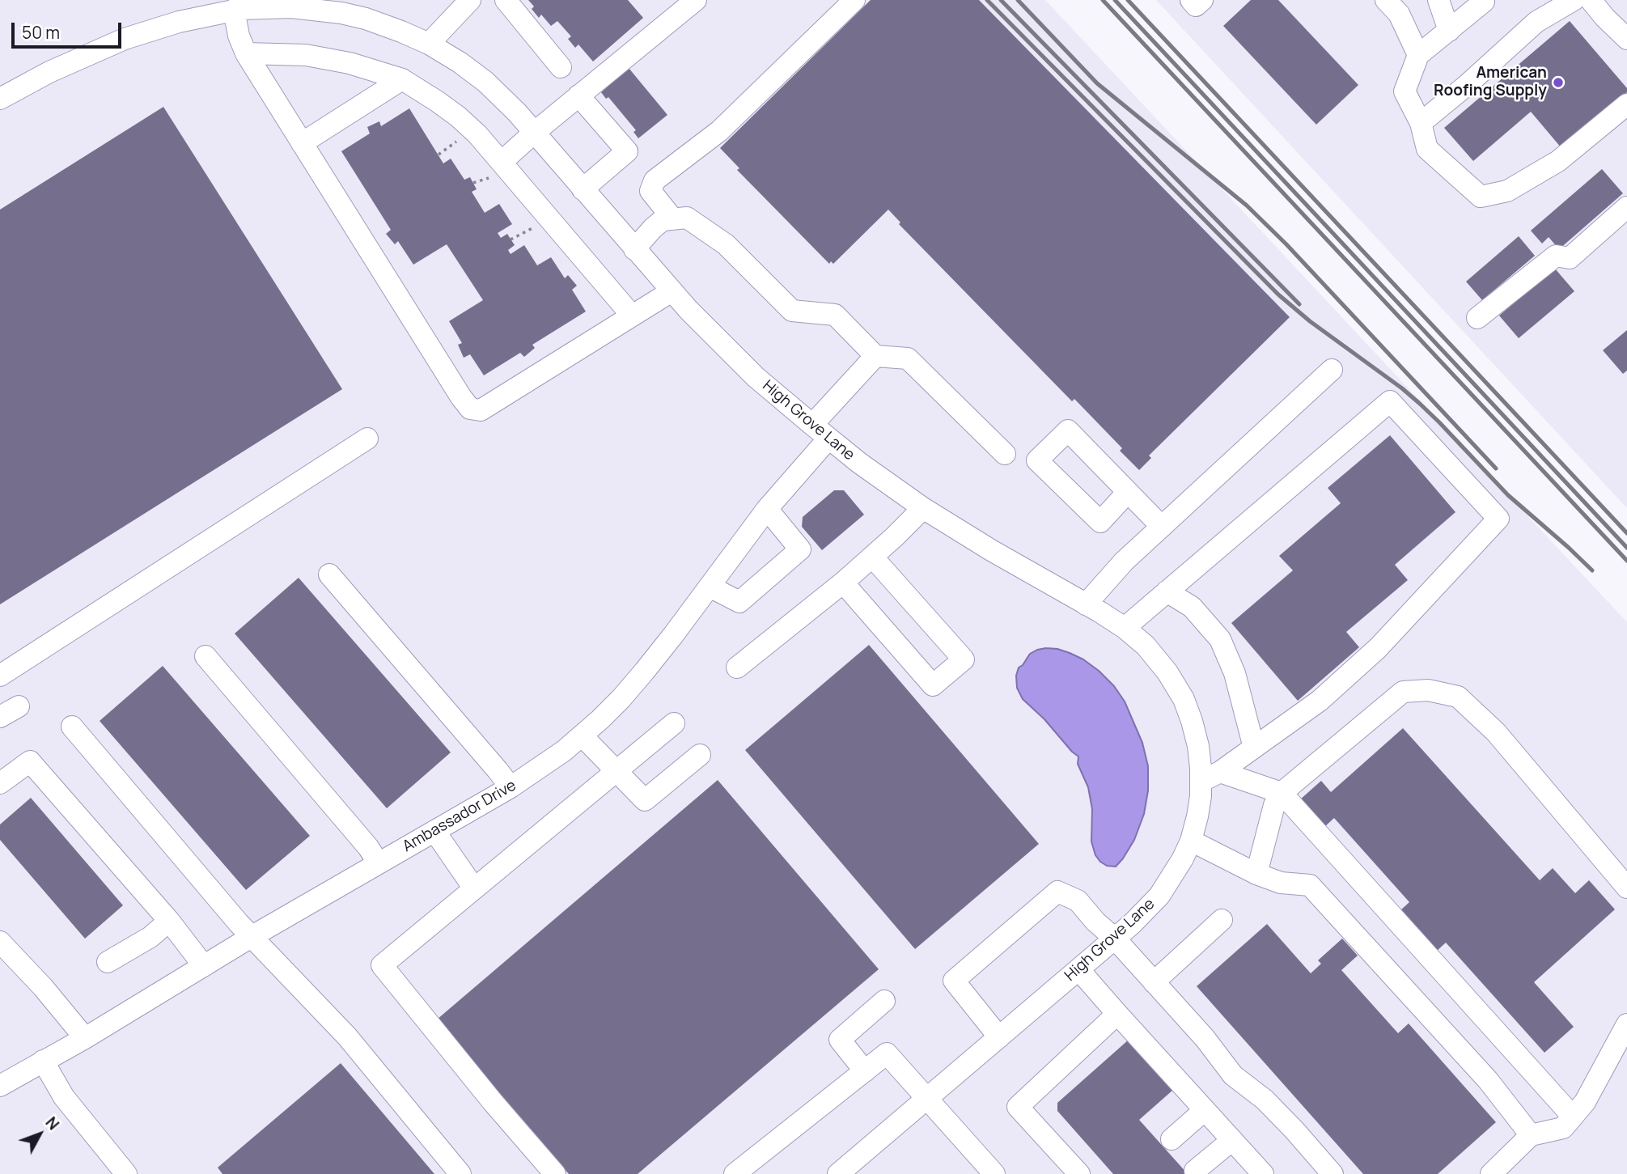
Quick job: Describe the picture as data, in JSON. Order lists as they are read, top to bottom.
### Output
{
  "streets": {
    "street": ["High Grove Lane", "Ambassador Drive"]
  },
  "crossings": [
    ["High Grove Lane", "Ambassador Drive"]
  ],
  "places": ["American Roofing Supply"],
  "scale_bar": "50 m",
  "north": "top right"
}
